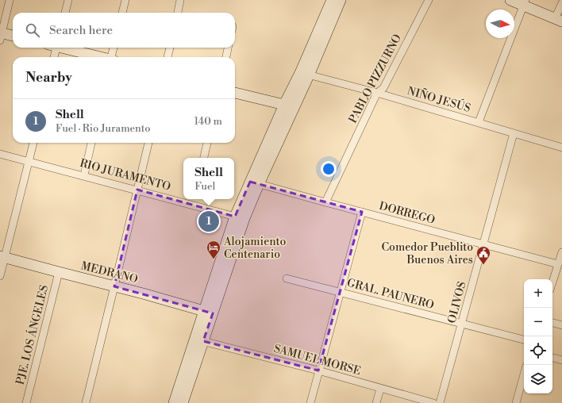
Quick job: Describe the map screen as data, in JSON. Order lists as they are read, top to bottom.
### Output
{
  "streets": {
    "main road": ["MEDRANO"],
    "street": [
      "PABLO PIZZURNO",
      "NIÑO JESÚS",
      "RIO JURAMENTO",
      "DORREGO",
      "GRAL. PAUNERO",
      "OLIVOS",
      "PJE. LOS ÁNGELES",
      "SAMUEL MORSE"
    ]
  },
  "crossings": [
    ["PABLO PIZZURNO", "NIÑO JESÚS"],
    ["PABLO PIZZURNO", "DORREGO"],
    ["NIÑO JESÚS", "OLIVOS"],
    ["DORREGO", "OLIVOS"],
    ["MEDRANO", "PJE. LOS ÁNGELES"],
    ["GRAL. PAUNERO", "OLIVOS"]
  ],
  "places": {
    "hotel": ["Alojamiento Centenario"],
    "public building": ["Comedor Pueblito Buenos Aires"]
  },
  "north": "right",
  "page": {
    "search": "Search here",
    "heading": "Nearby",
    "list": [
      {
        "mark": "1",
        "name": "Shell",
        "note": "Fuel · Rio Juramento",
        "value": "140 m"
      }
    ],
    "popup": ["Shell", "Fuel"],
    "pins": "1",
    "map_buttons": ["+", "−"]
  }
}
